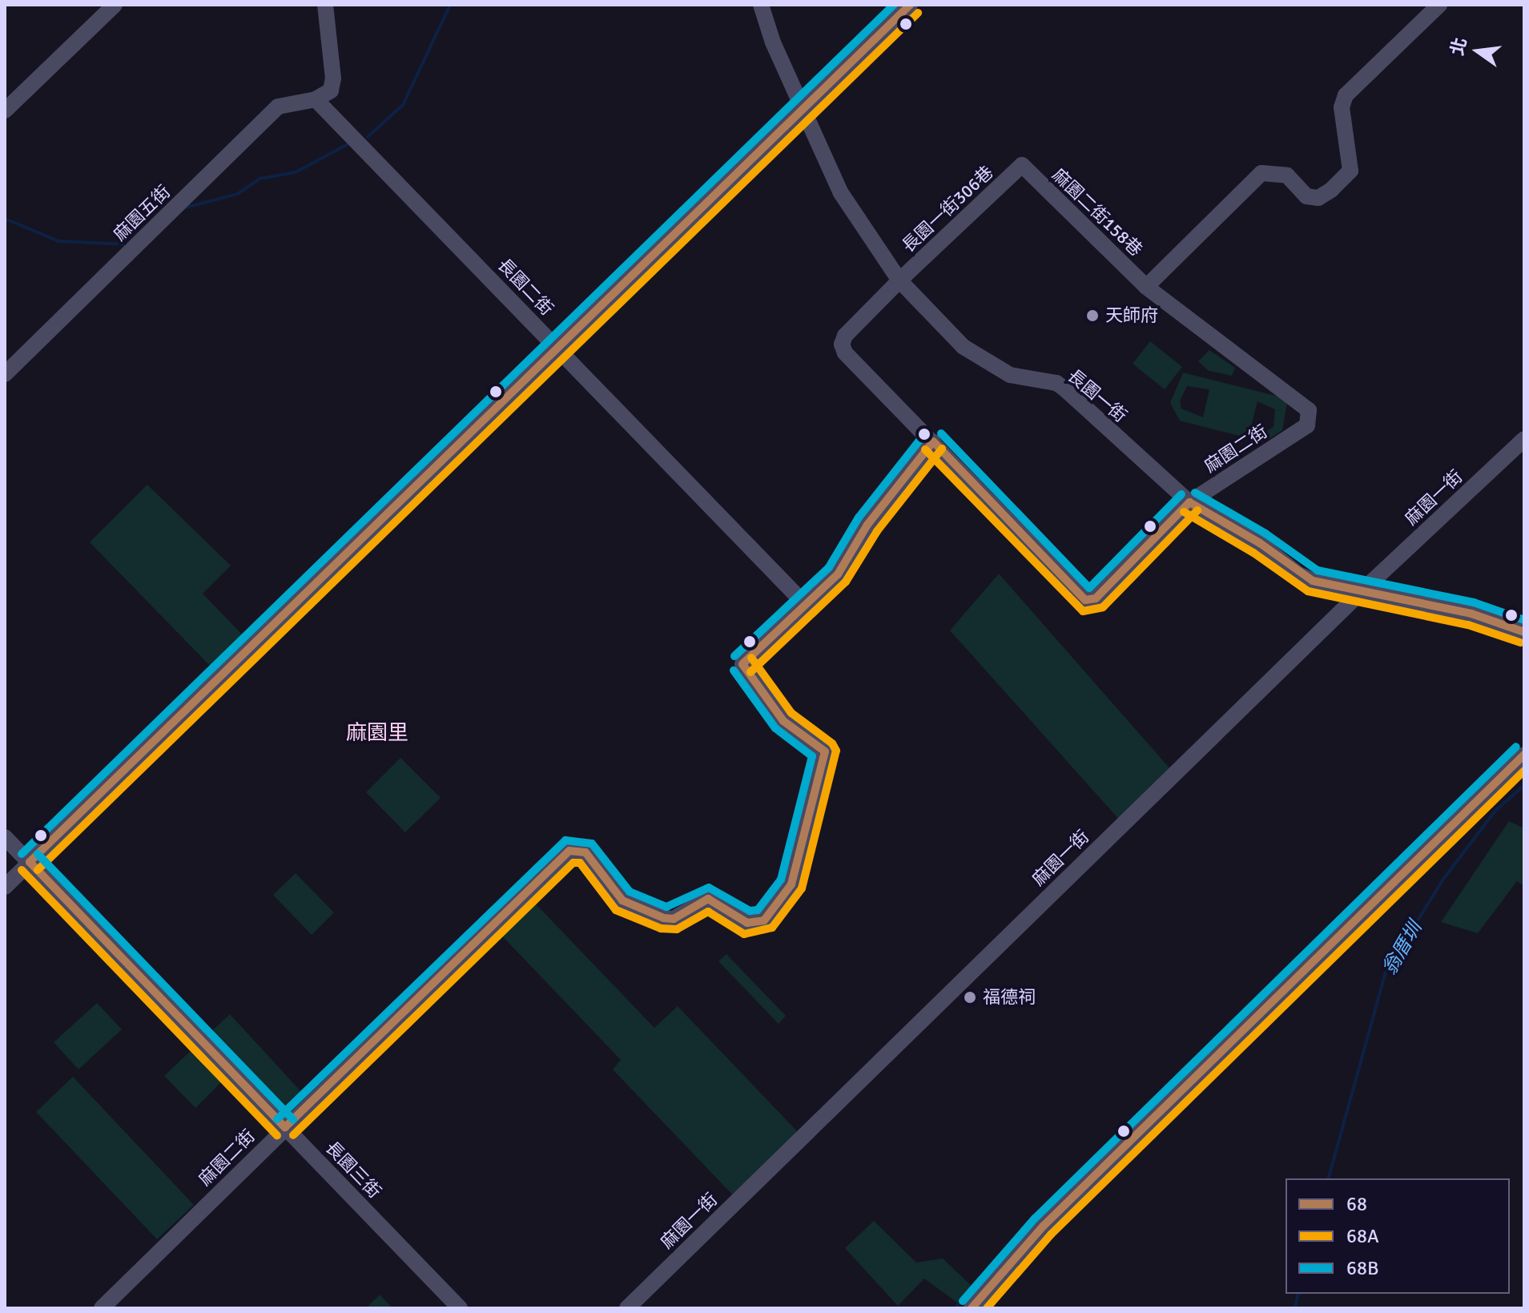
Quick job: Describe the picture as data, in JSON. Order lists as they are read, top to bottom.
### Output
{
  "streets": {
    "street": [
      "長園一街306巷",
      "麻園二街158巷",
      "麻園五街",
      "長園二街",
      "長園一街",
      "麻園二街",
      "麻園一街",
      "長園三街"
    ]
  },
  "crossings": [
    ["長園一街306巷", "麻園二街158巷"],
    ["長園一街306巷", "長園一街"],
    ["長園一街306巷", "麻園二街"],
    ["麻園二街158巷", "麻園二街"],
    ["麻園五街", "長園二街"],
    ["長園二街", "麻園二街"],
    ["長園一街", "麻園二街"],
    ["長園一街", "麻園一街"],
    ["麻園二街", "長園三街"]
  ],
  "districts": ["麻園里"],
  "water": ["翁厝圳"],
  "places": ["天師府", "福德祠"],
  "lines": ["transit line 68", "transit line 68B", "transit line 68A"],
  "legend": ["68", "68A", "68B"],
  "north": "left"
}
